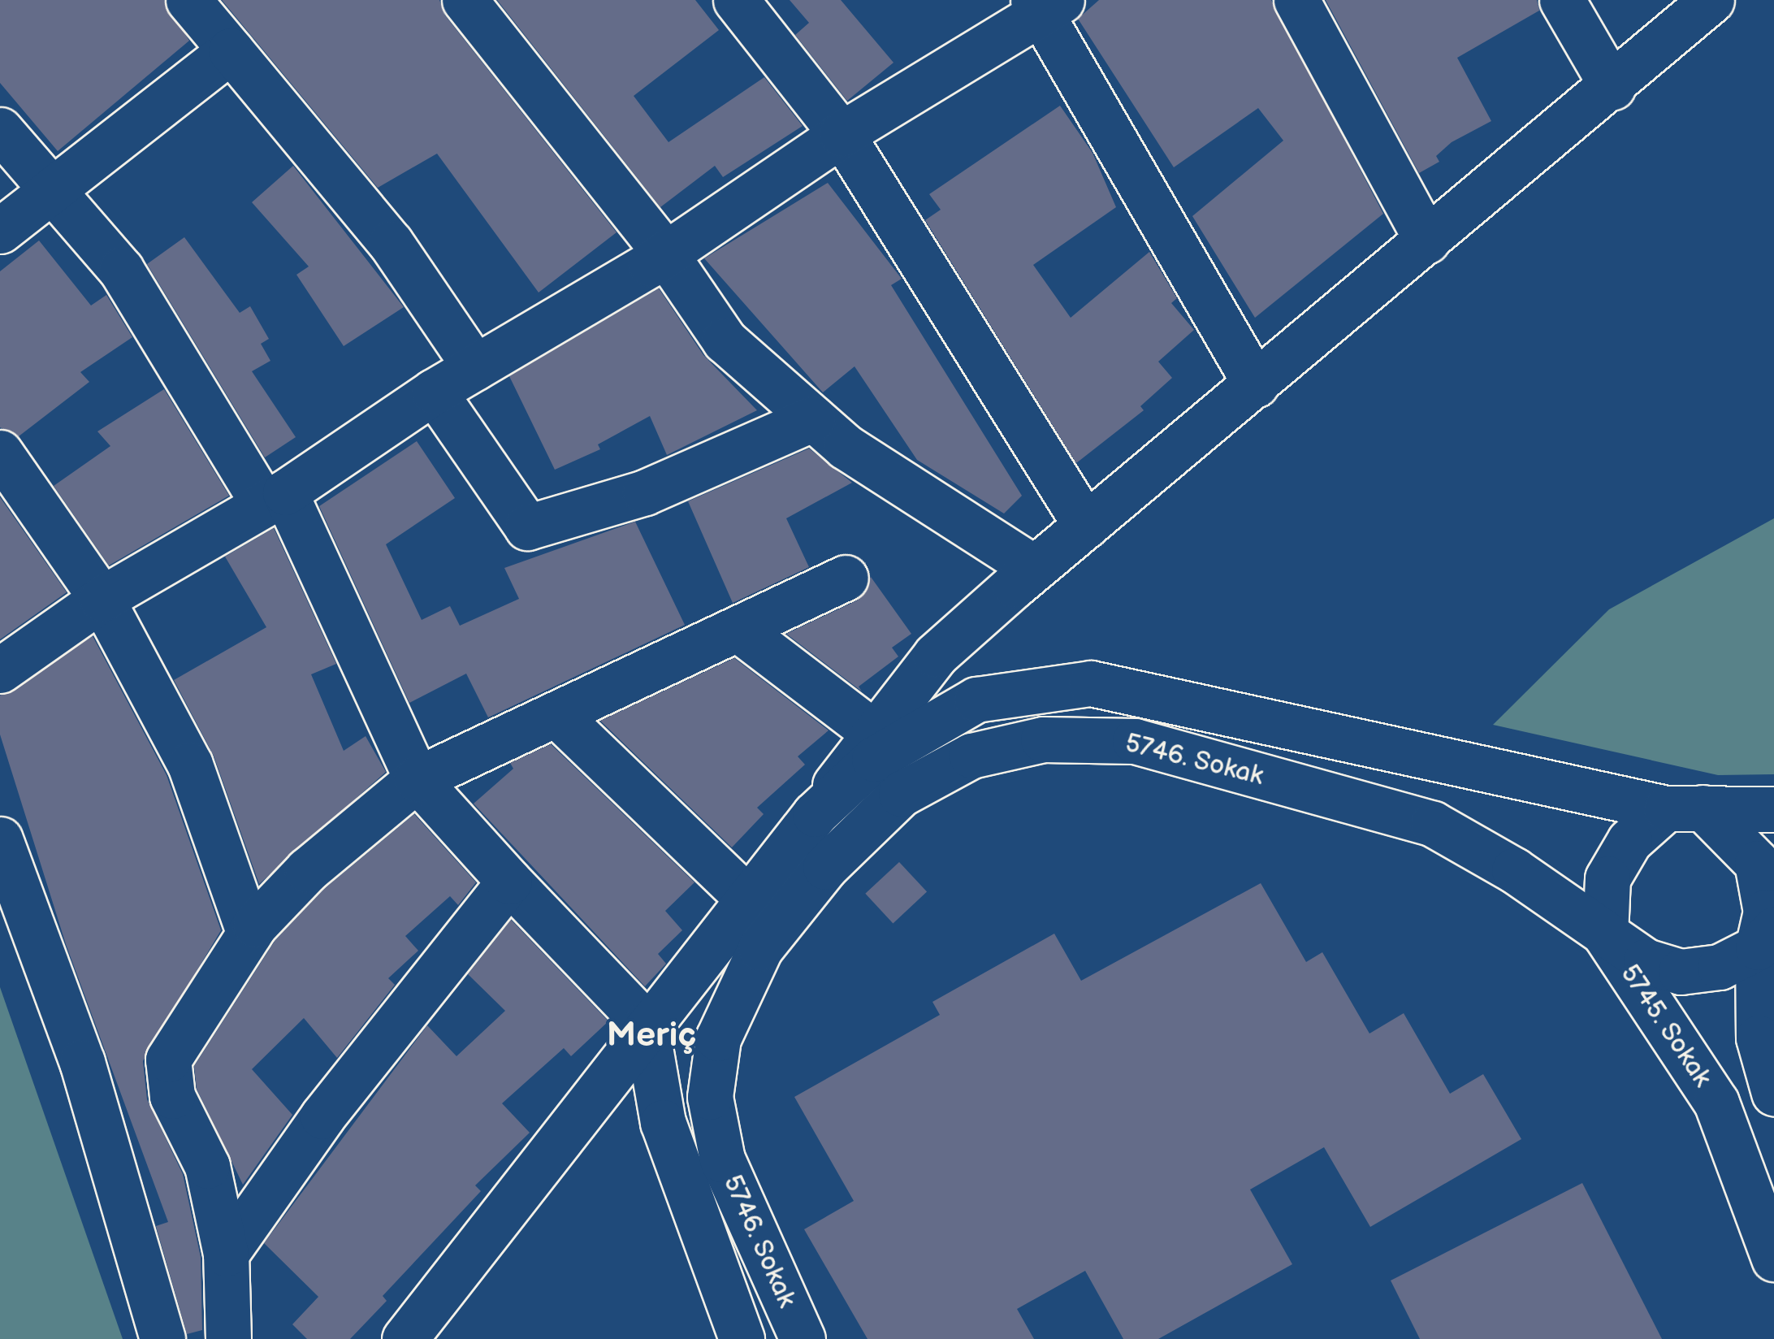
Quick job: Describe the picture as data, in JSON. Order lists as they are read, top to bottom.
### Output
{
  "streets": {
    "street": ["5746. Sokak", "5745. Sokak"]
  },
  "crossings": [
    ["5746. Sokak", "5745. Sokak"]
  ],
  "districts": ["Meriç"]
}
